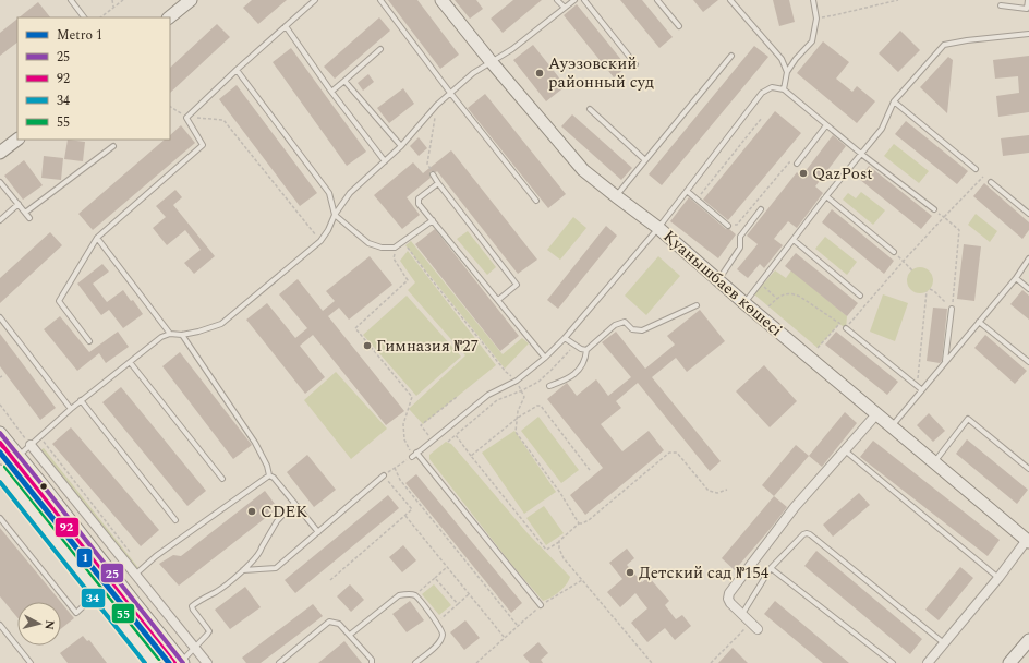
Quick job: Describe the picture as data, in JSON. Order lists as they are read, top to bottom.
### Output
{
  "streets": {
    "street": ["Қуанышбаев көшесі"]
  },
  "places": [
    "Ауэзовский районный суд",
    "QazPost",
    "Гимназия №27",
    "CDEK",
    "Детский сад №154"
  ],
  "lines": [
    "transit line 25",
    "transit line 92",
    "metro line 1",
    "transit line 55",
    "transit line 34"
  ],
  "legend": [
    "Metro 1",
    "25",
    "92",
    "34",
    "55"
  ],
  "north": "right"
}
